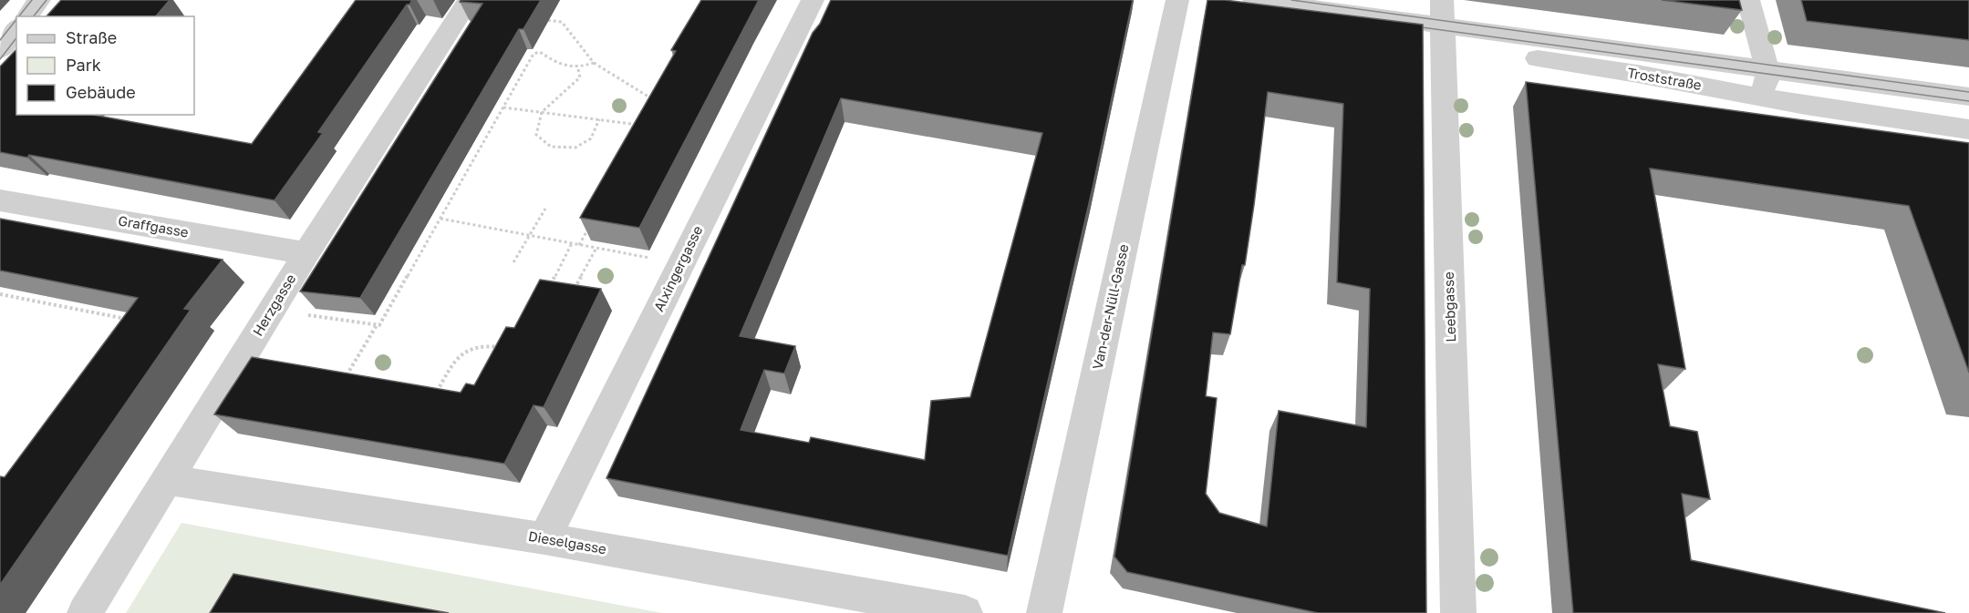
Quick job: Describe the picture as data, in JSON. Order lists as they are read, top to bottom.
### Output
{
  "streets": {
    "street": [
      "Troststraße",
      "Graffgasse",
      "Alxingergasse",
      "Herzgasse",
      "Van-der-Nüll-Gasse",
      "Leebgasse",
      "Dieselgasse"
    ]
  },
  "crossings": [
    ["Troststraße", "Leebgasse"],
    ["Graffgasse", "Herzgasse"],
    ["Alxingergasse", "Dieselgasse"],
    ["Herzgasse", "Dieselgasse"]
  ],
  "legend": ["Straße", "Park", "Gebäude"]
}
